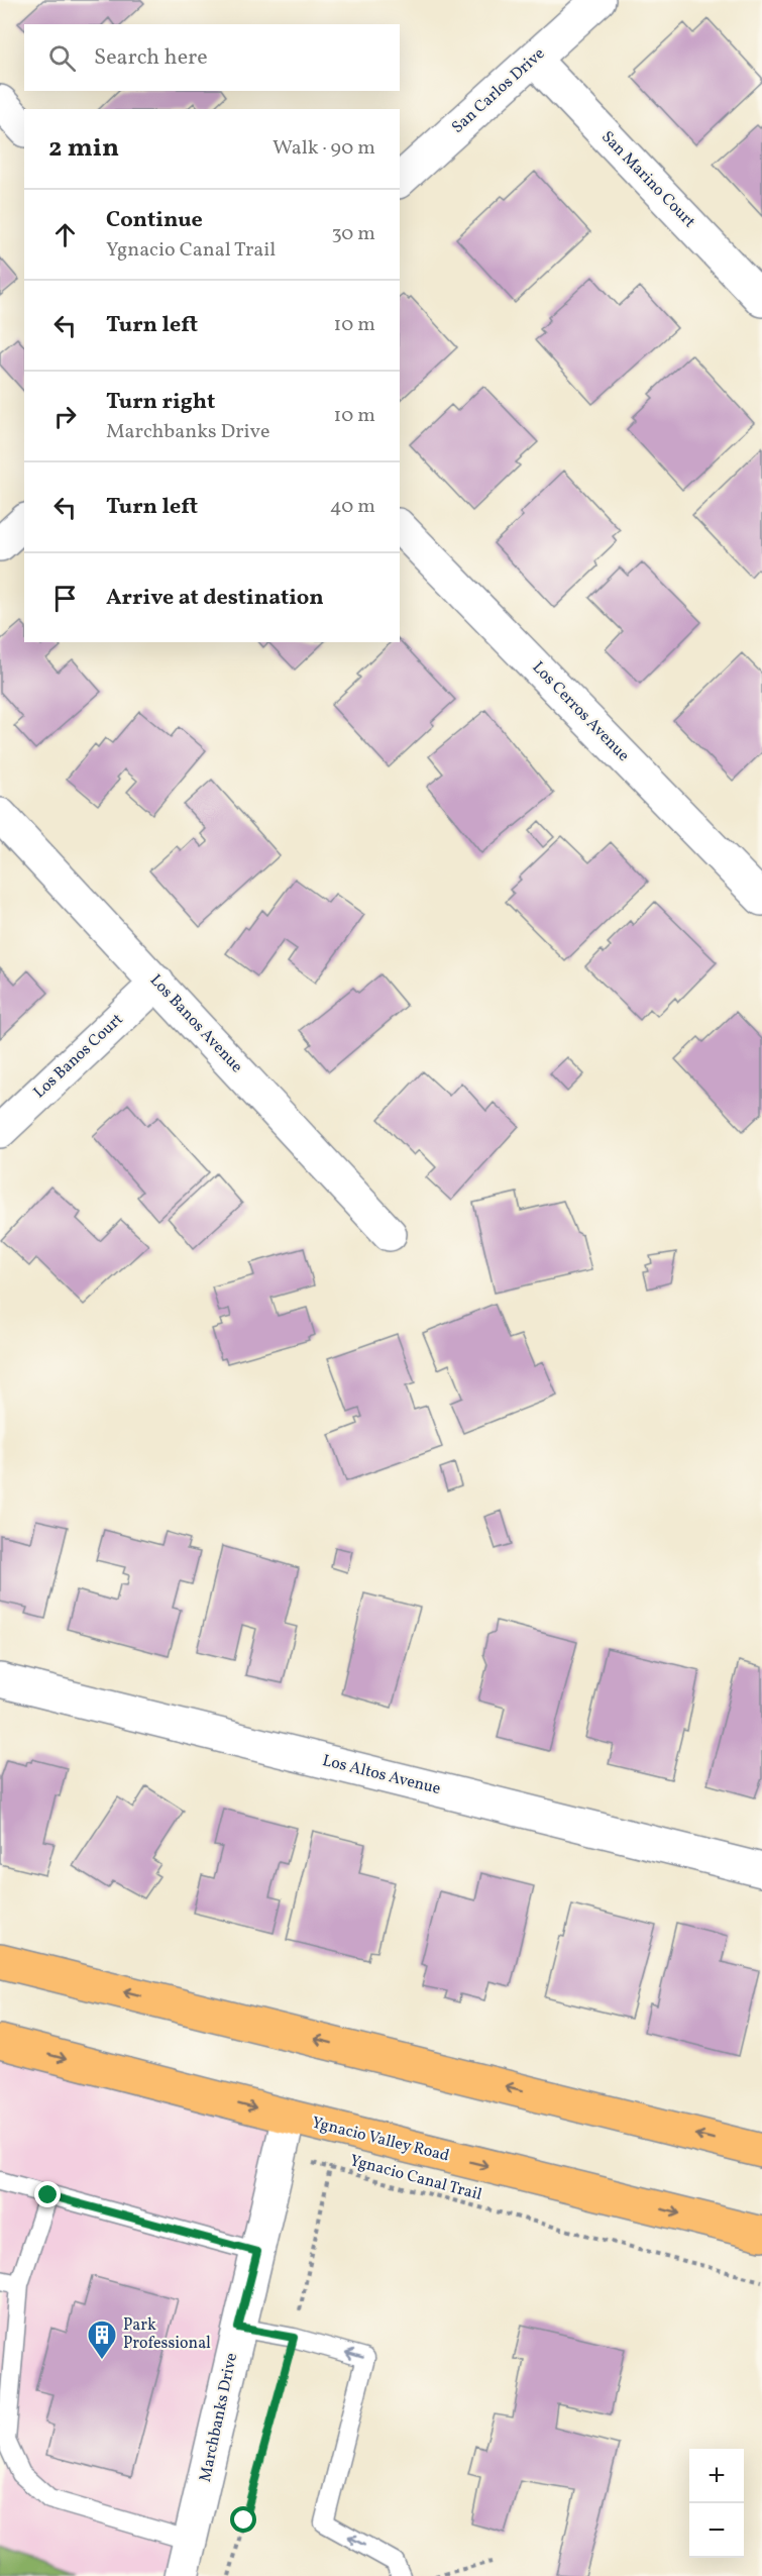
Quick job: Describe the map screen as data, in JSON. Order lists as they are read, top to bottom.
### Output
{
  "streets": {
    "highway": ["Ygnacio Valley Road"],
    "street": [
      "San Carlos Drive",
      "San Marino Court",
      "Los Cerros Avenue",
      "Los Banos Avenue",
      "Los Banos Court",
      "Los Altos Avenue",
      "Marchbanks Drive"
    ],
    "path": ["Ygnacio Canal Trail"]
  },
  "crossings": [
    ["San Carlos Drive", "San Marino Court"],
    ["Los Banos Avenue", "Los Banos Court"],
    ["Ygnacio Valley Road", "Marchbanks Drive"]
  ],
  "places": {
    "building": ["Park Professional"]
  },
  "page": {
    "search": "Search here",
    "heading": ["2 min", "Walk · 90 m"],
    "list": [
      ["Continue", "Ygnacio Canal Trail", "30 m"],
      ["Turn left", "10 m"],
      ["Turn right", "Marchbanks Drive", "10 m"],
      ["Turn left", "40 m"],
      "Arrive at destination"
    ],
    "map_buttons": ["+", "−"]
  }
}
